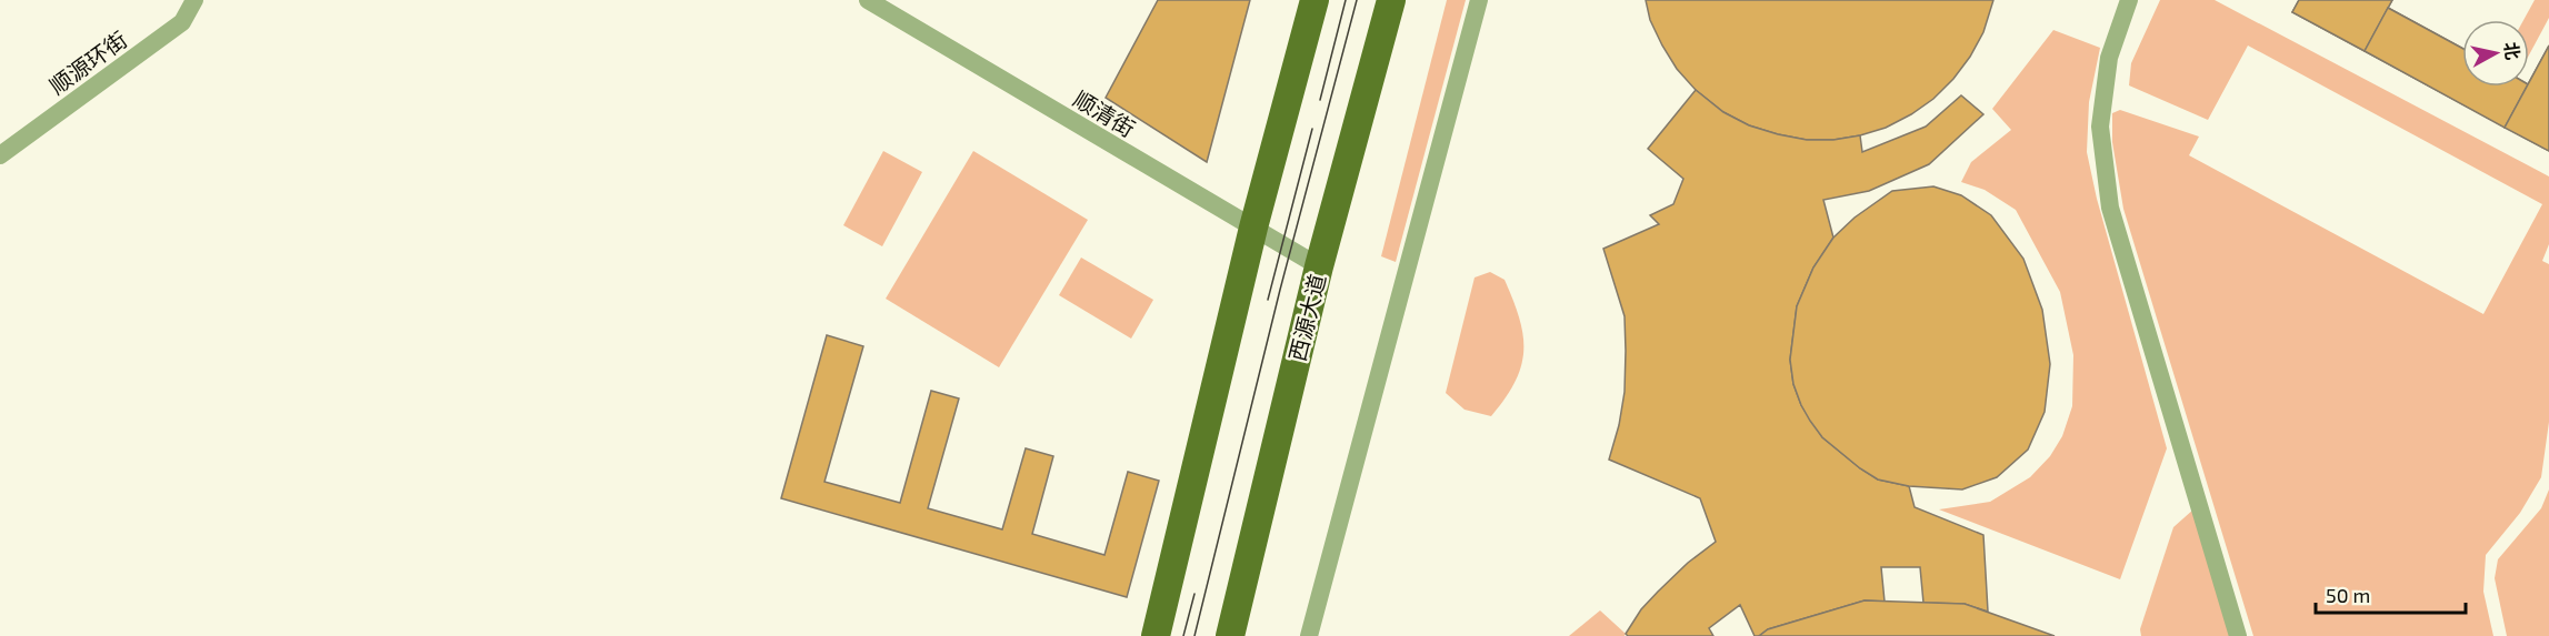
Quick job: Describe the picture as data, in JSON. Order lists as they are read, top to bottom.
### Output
{
  "streets": {
    "main road": ["西源大道"],
    "street": ["顺源环街", "顺清街"]
  },
  "crossings": [
    ["顺清街", "西源大道"]
  ],
  "scale_bar": "50 m",
  "north": "right"
}
